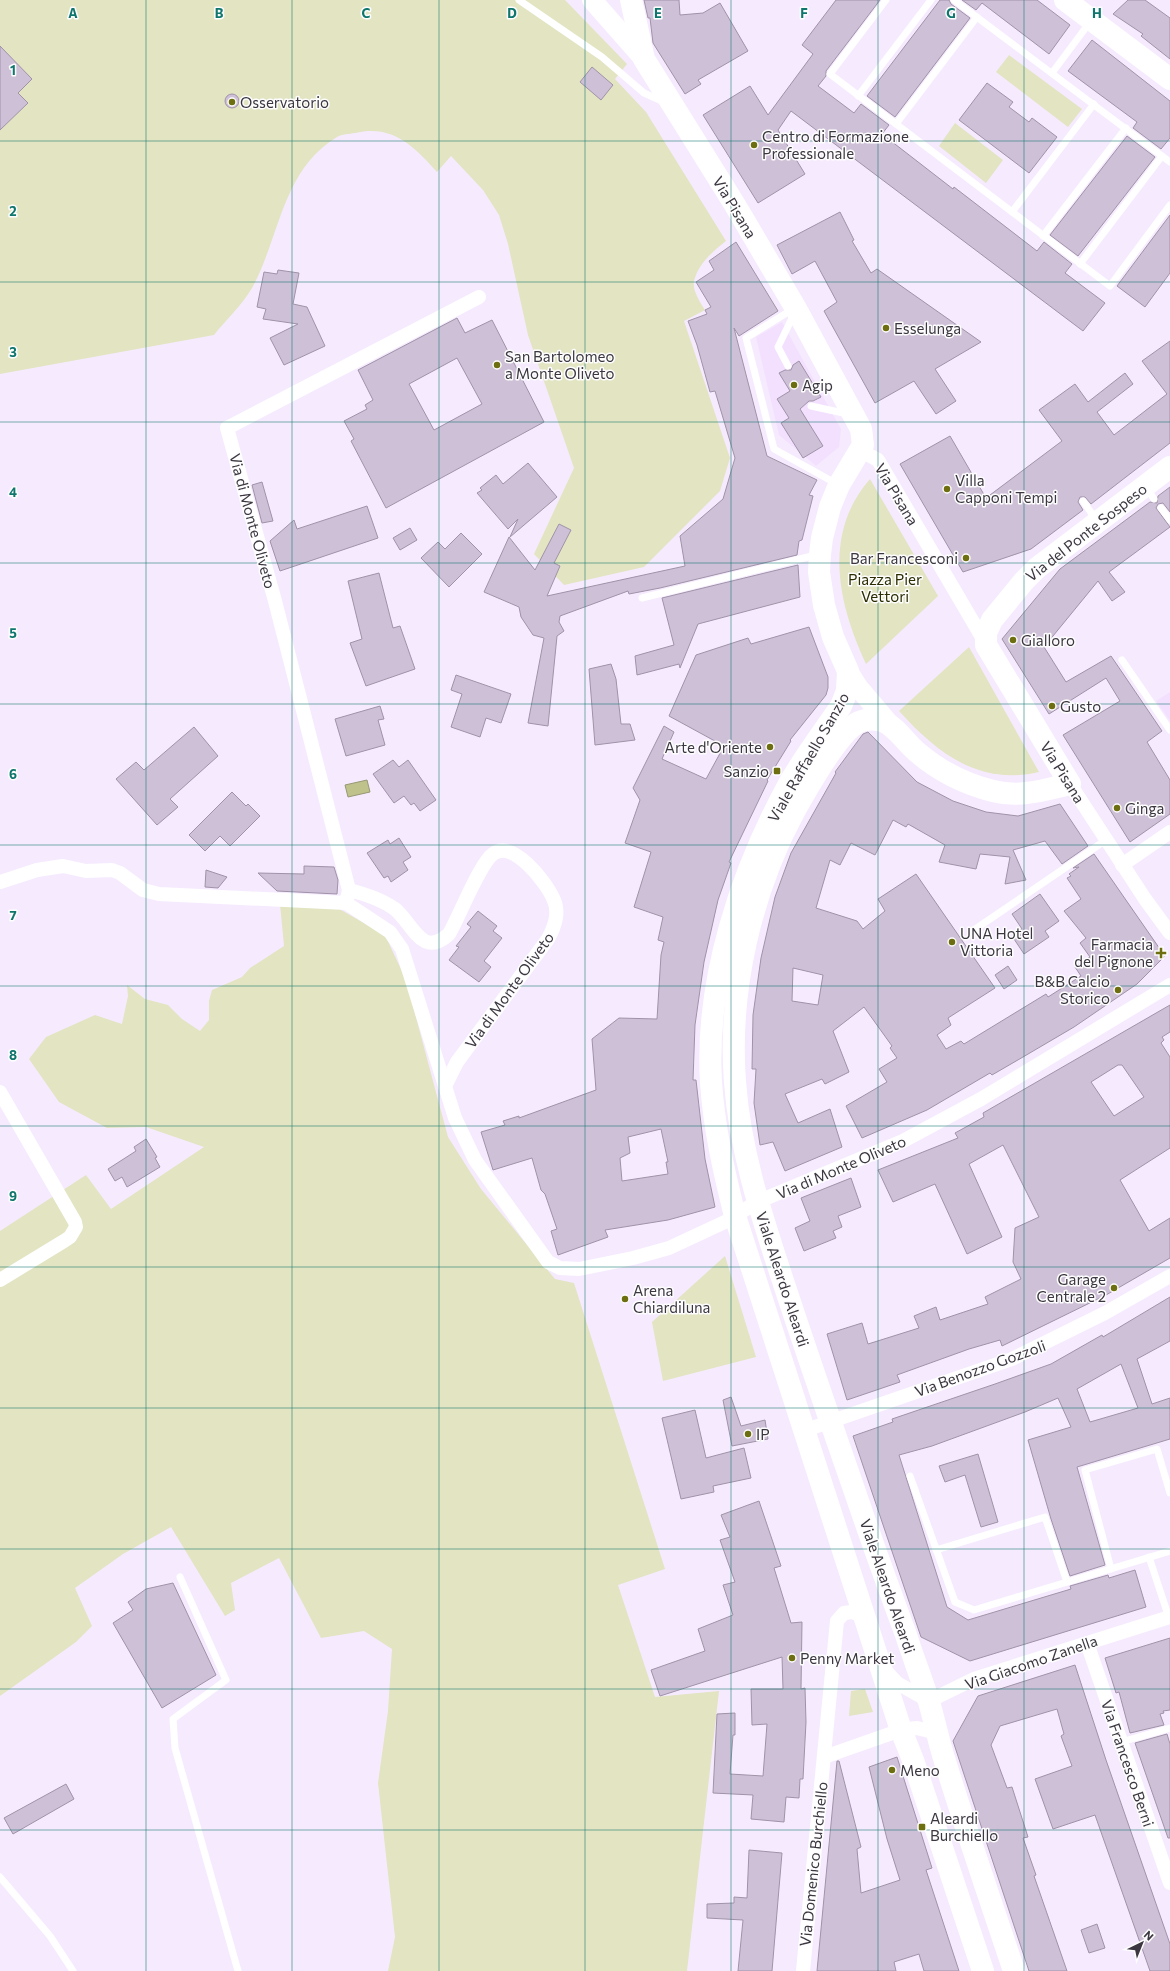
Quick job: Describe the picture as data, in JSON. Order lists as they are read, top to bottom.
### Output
{
  "streets": {
    "main road": [
      "Via Pisana",
      "Via del Ponte Sospeso",
      "Viale Raffaello Sanzio",
      "Viale Aleardo Aleardi"
    ],
    "street": [
      "Via di Monte Oliveto",
      "Via Benozzo Gozzoli",
      "Via Giacomo Zanella",
      "Via Francesco Berni",
      "Via Domenico Burchiello"
    ]
  },
  "crossings": [
    ["Via Pisana", "Via del Ponte Sospeso"],
    ["Via di Monte Oliveto", "Viale Raffaello Sanzio"],
    ["Via di Monte Oliveto", "Viale Aleardo Aleardi"],
    ["Viale Raffaello Sanzio", "Viale Aleardo Aleardi"],
    ["Viale Aleardo Aleardi", "Via Benozzo Gozzoli"],
    ["Viale Aleardo Aleardi", "Via Giacomo Zanella"],
    ["Viale Aleardo Aleardi", "Via Domenico Burchiello"],
    ["Via Giacomo Zanella", "Via Francesco Berni"]
  ],
  "parks": ["Piazza Pier Vettori"],
  "places": {
    "other": [
      "Osservatorio",
      "Centro di Formazione Professionale",
      "Esselunga",
      "San Bartolomeo a Monte Oliveto",
      "Agip",
      "Villa Capponi Tempi",
      "Bar Francesconi",
      "Gialloro",
      "Gusto",
      "Arte d'Oriente",
      "Ginga",
      "UNA Hotel Vittoria",
      "B&B Calcio Storico",
      "Garage Centrale 2",
      "Arena Chiardiluna",
      "IP",
      "Penny Market",
      "Meno"
    ],
    "transit": ["Sanzio", "Aleardi Burchiello"],
    "health": ["Farmacia del Pignone"]
  },
  "north": "top right",
  "grid": {
    "columns": [
      "A",
      "B",
      "C",
      "D",
      "E",
      "F",
      "G",
      "H"
    ],
    "rows": [
      "1",
      "2",
      "3",
      "4",
      "5",
      "6",
      "7",
      "8",
      "9"
    ]
  }
}
